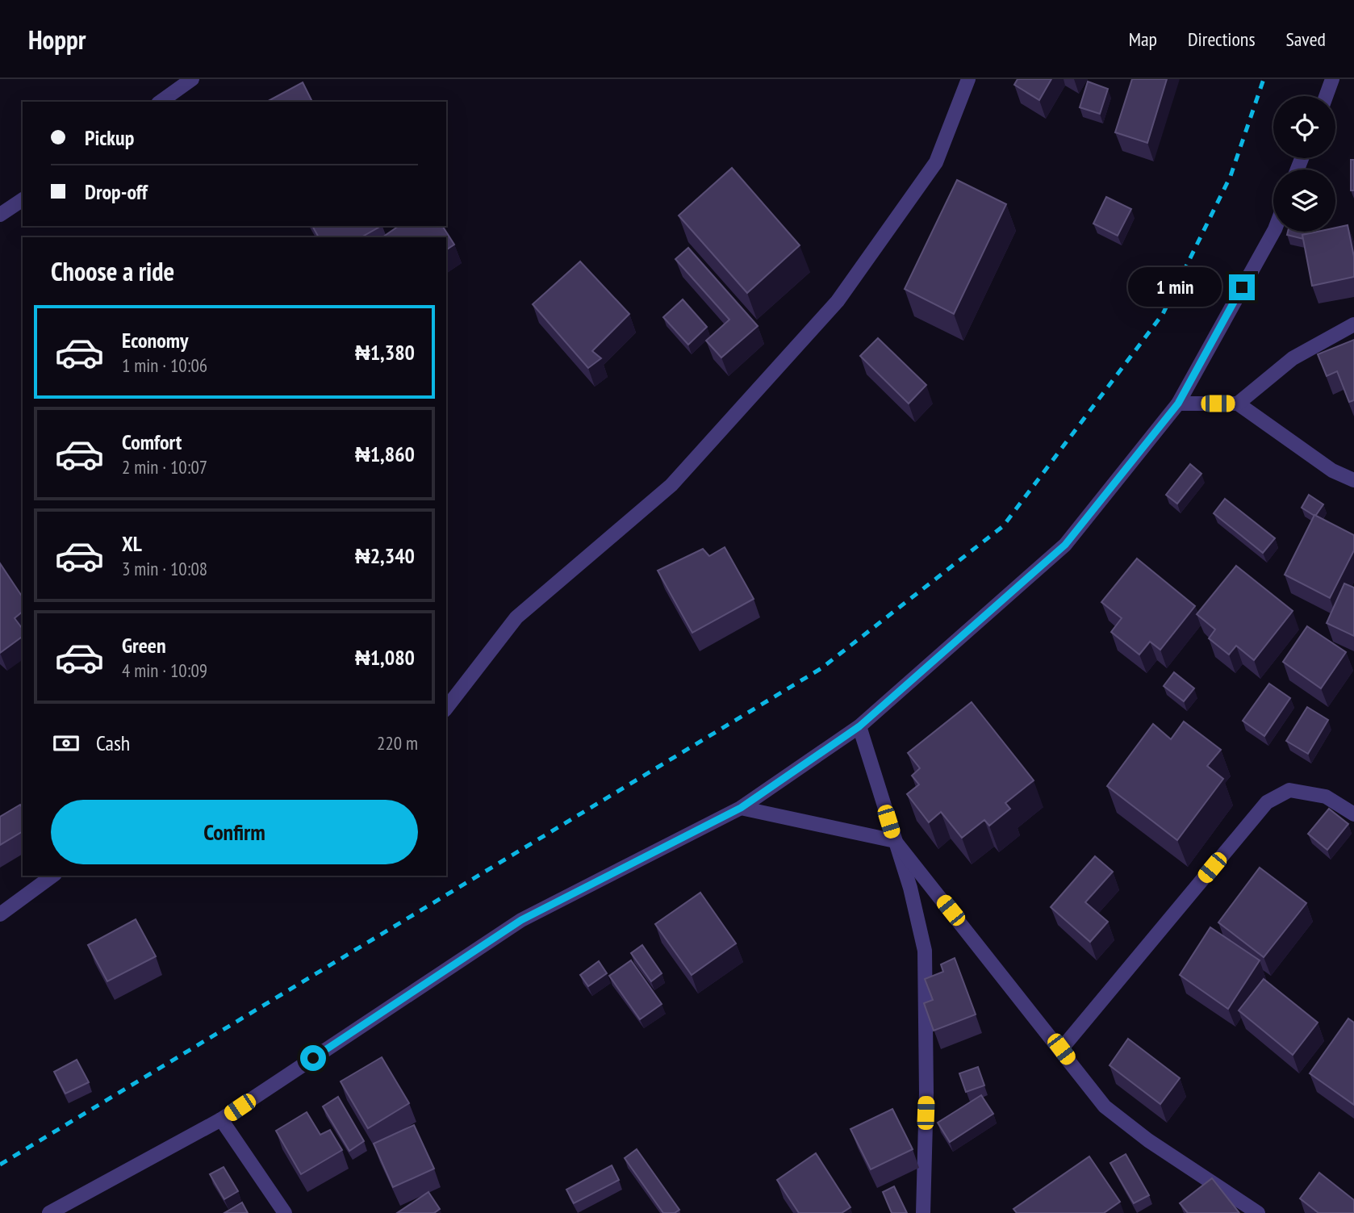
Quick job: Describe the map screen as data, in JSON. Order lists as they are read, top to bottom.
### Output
{
  "page": {
    "header": "Hoppr",
    "nav": ["Map", "Directions", "Saved"],
    "banner": ["Pickup", "Drop-off"],
    "heading": "Choose a ride",
    "bubble": "1 min",
    "list": [
      {
        "name": "Economy",
        "note": "1 min · 10:06",
        "value": "₦1,380"
      },
      {
        "name": "Comfort",
        "note": "2 min · 10:07",
        "value": "₦1,860"
      },
      {
        "name": "XL",
        "note": "3 min · 10:08",
        "value": "₦2,340"
      },
      {
        "name": "Green",
        "note": "4 min · 10:09",
        "value": "₦1,080"
      }
    ],
    "pay": ["Cash", "220 m"],
    "buttons": "Confirm"
  }
}
